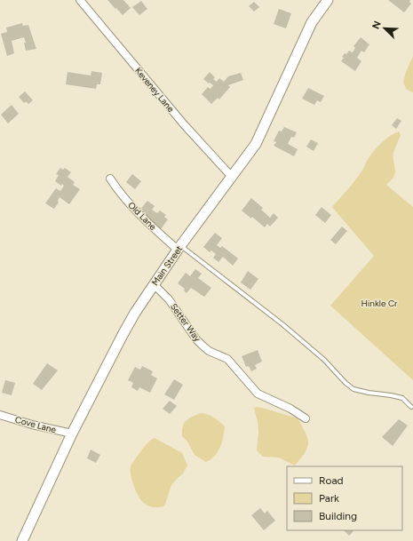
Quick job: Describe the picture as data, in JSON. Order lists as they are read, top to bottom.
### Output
{
  "streets": {
    "main road": ["Main Street"],
    "street": [
      "Keveney Lane",
      "Old Lane",
      "Setter Way",
      "Cove Lane"
    ]
  },
  "crossings": [
    ["Keveney Lane", "Main Street"],
    ["Old Lane", "Main Street"],
    ["Main Street", "Setter Way"],
    ["Main Street", "Cove Lane"]
  ],
  "parks": ["Hinkle Cr"],
  "legend": ["Road", "Park", "Building"],
  "north": "top left"
}
